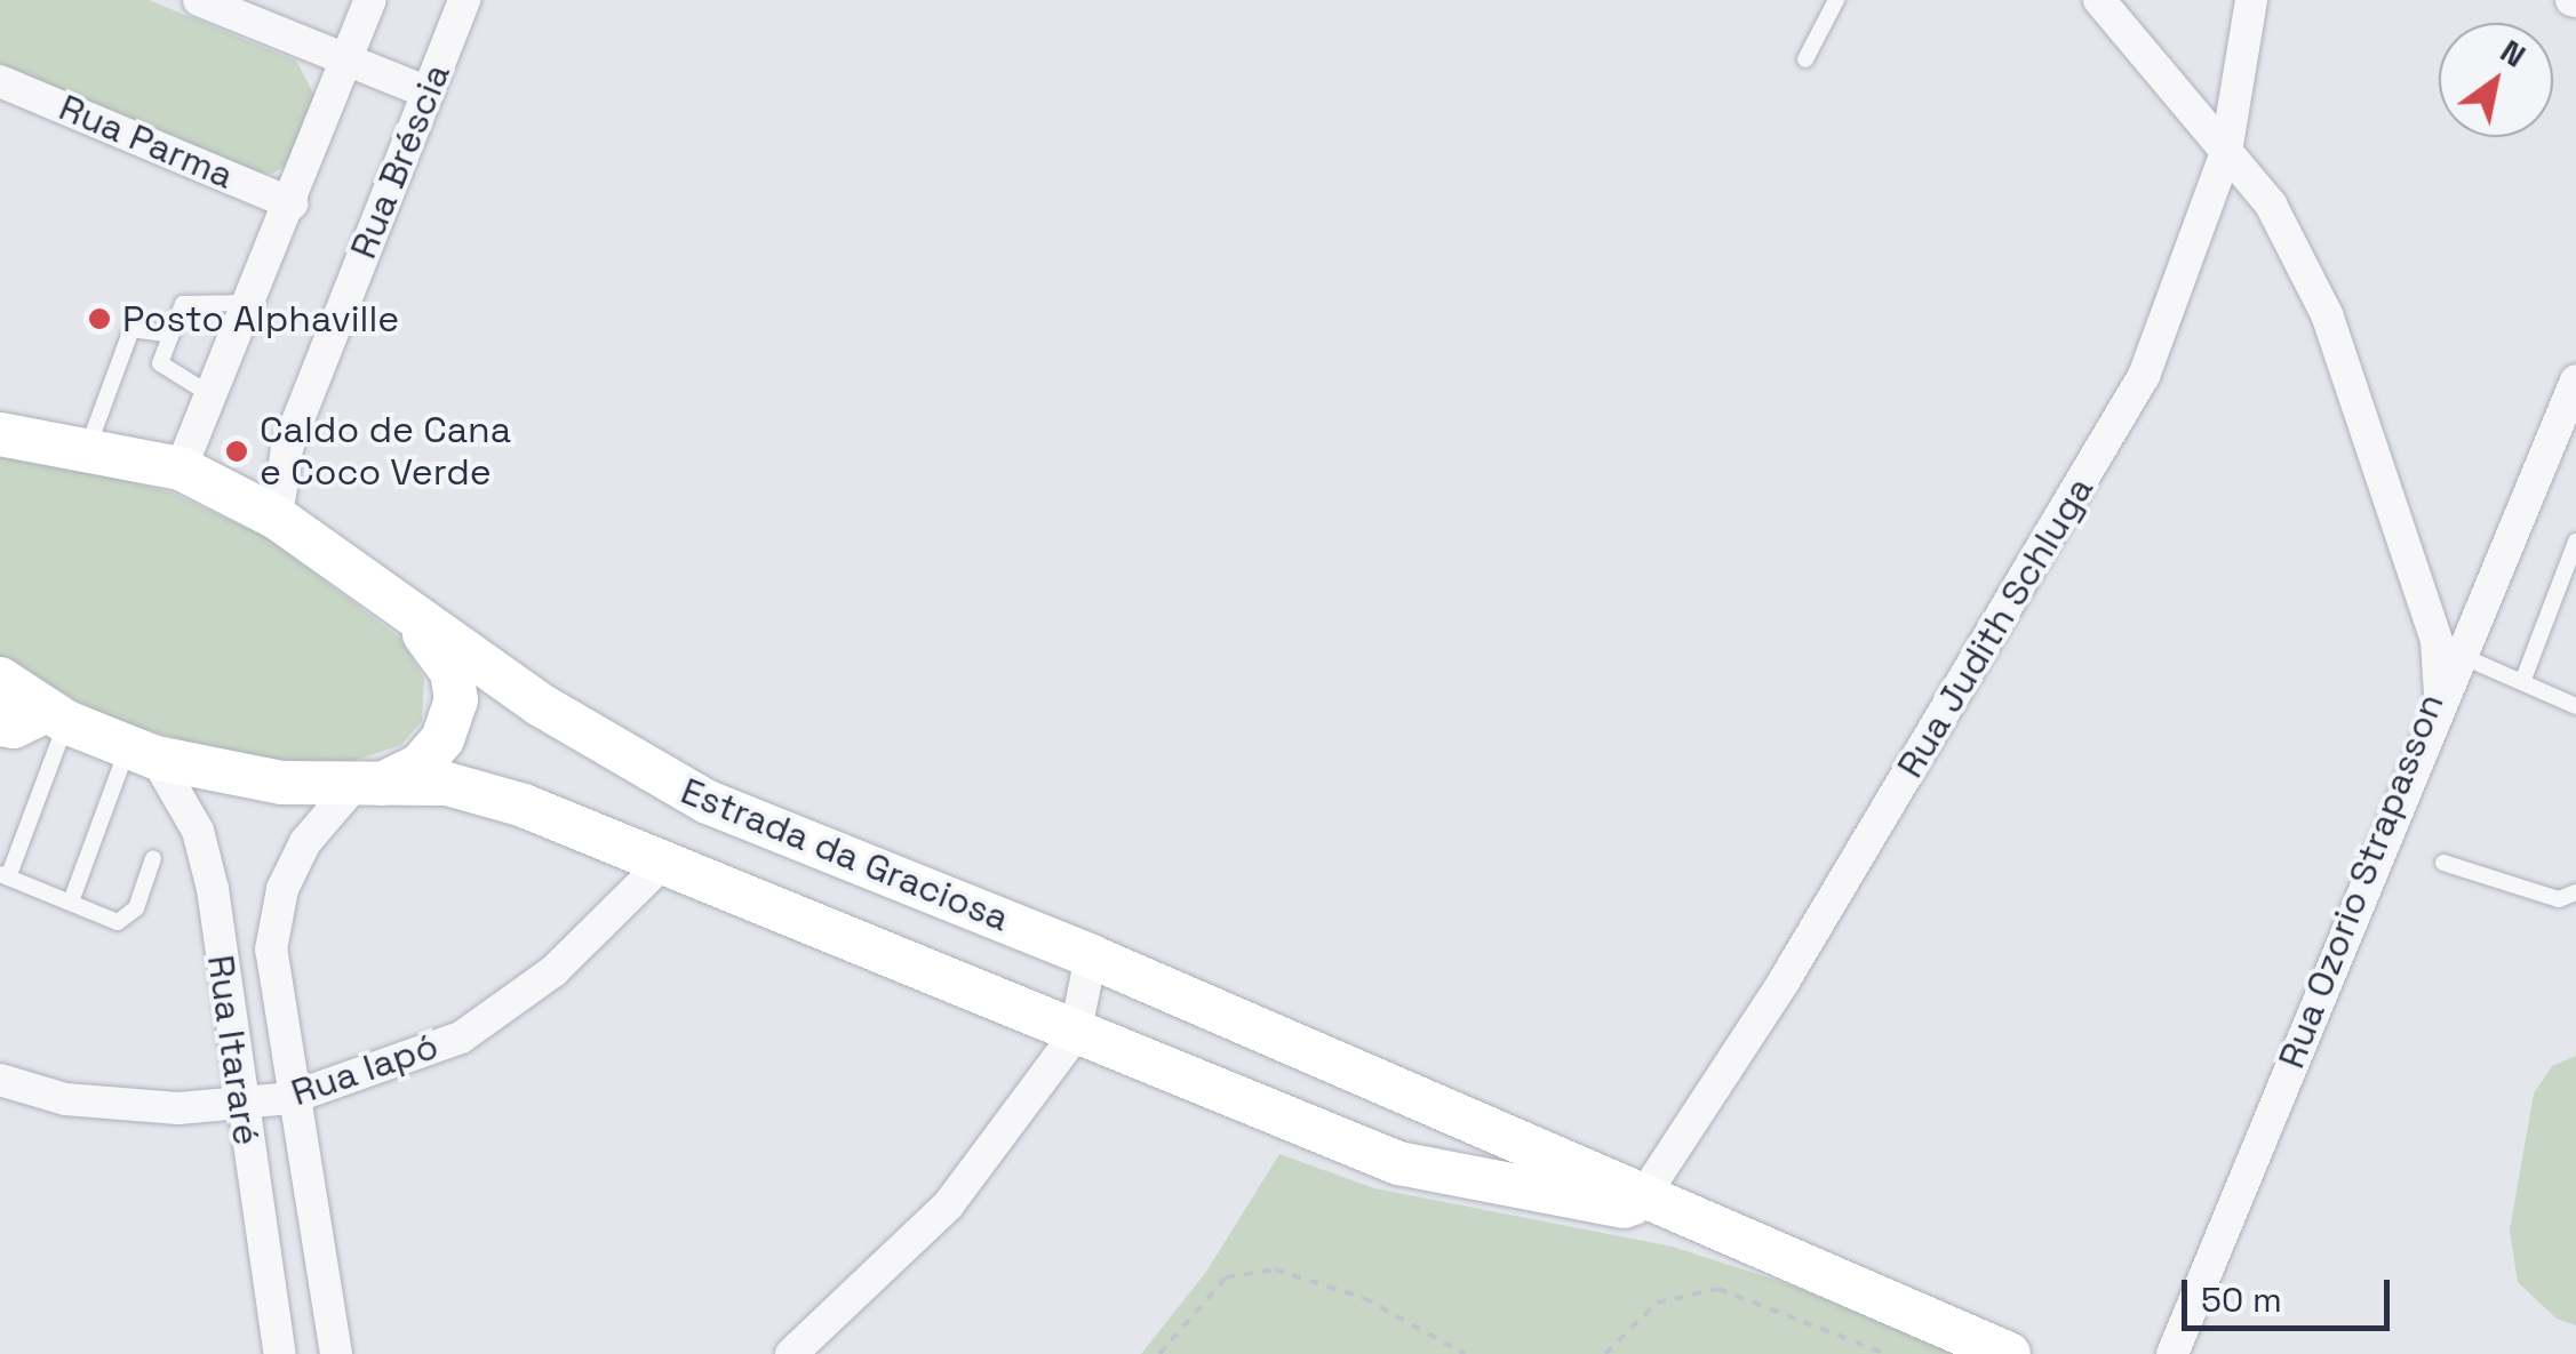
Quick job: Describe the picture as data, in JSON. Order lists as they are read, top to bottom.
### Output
{
  "streets": {
    "main road": ["Estrada da Graciosa"],
    "street": [
      "Rua Parma",
      "Rua Bréscia",
      "Rua Judith Schluga",
      "Rua Ozorio Strapasson",
      "Rua Itararé",
      "Rua Iapó"
    ]
  },
  "crossings": [
    ["Rua Bréscia", "Estrada da Graciosa"],
    ["Rua Judith Schluga", "Estrada da Graciosa"],
    ["Rua Judith Schluga", "Rua Ozorio Strapasson"],
    ["Estrada da Graciosa", "Rua Itararé"],
    ["Estrada da Graciosa", "Rua Iapó"],
    ["Rua Itararé", "Rua Iapó"]
  ],
  "places": ["Posto Alphaville", "Caldo de Cana e Coco Verde"],
  "scale_bar": "50 m",
  "north": "top right"
}
